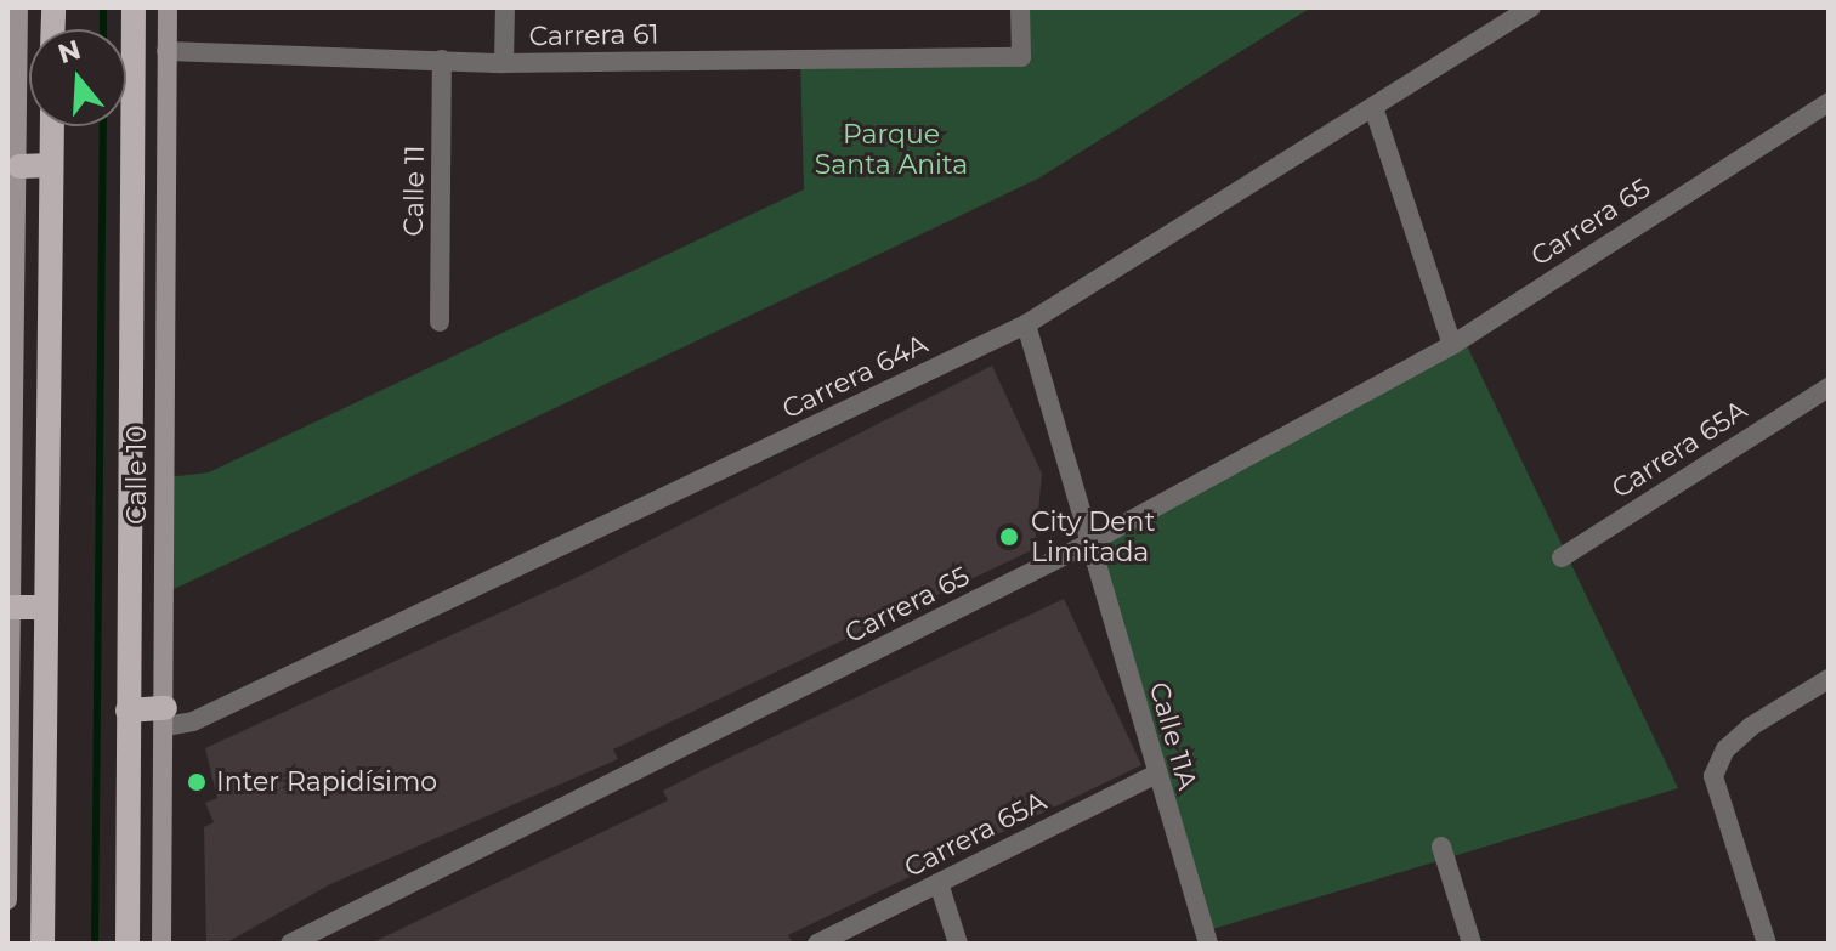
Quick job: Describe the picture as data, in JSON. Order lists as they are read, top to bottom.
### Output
{
  "streets": {
    "main road": ["Calle 10"],
    "street": [
      "Carrera 61",
      "Calle 11",
      "Carrera 65",
      "Carrera 64A",
      "Carrera 65A",
      "Calle 11A"
    ]
  },
  "crossings": [
    ["Carrera 61", "Calle 11"],
    ["Carrera 61", "Calle 10"],
    ["Carrera 65", "Calle 11A"],
    ["Carrera 64A", "Calle 10"],
    ["Carrera 64A", "Calle 11A"],
    ["Carrera 65A", "Calle 11A"]
  ],
  "parks": ["Parque Santa Anita"],
  "places": ["City Dent Limitada", "Inter Rapidísimo"],
  "north": "top"
}
